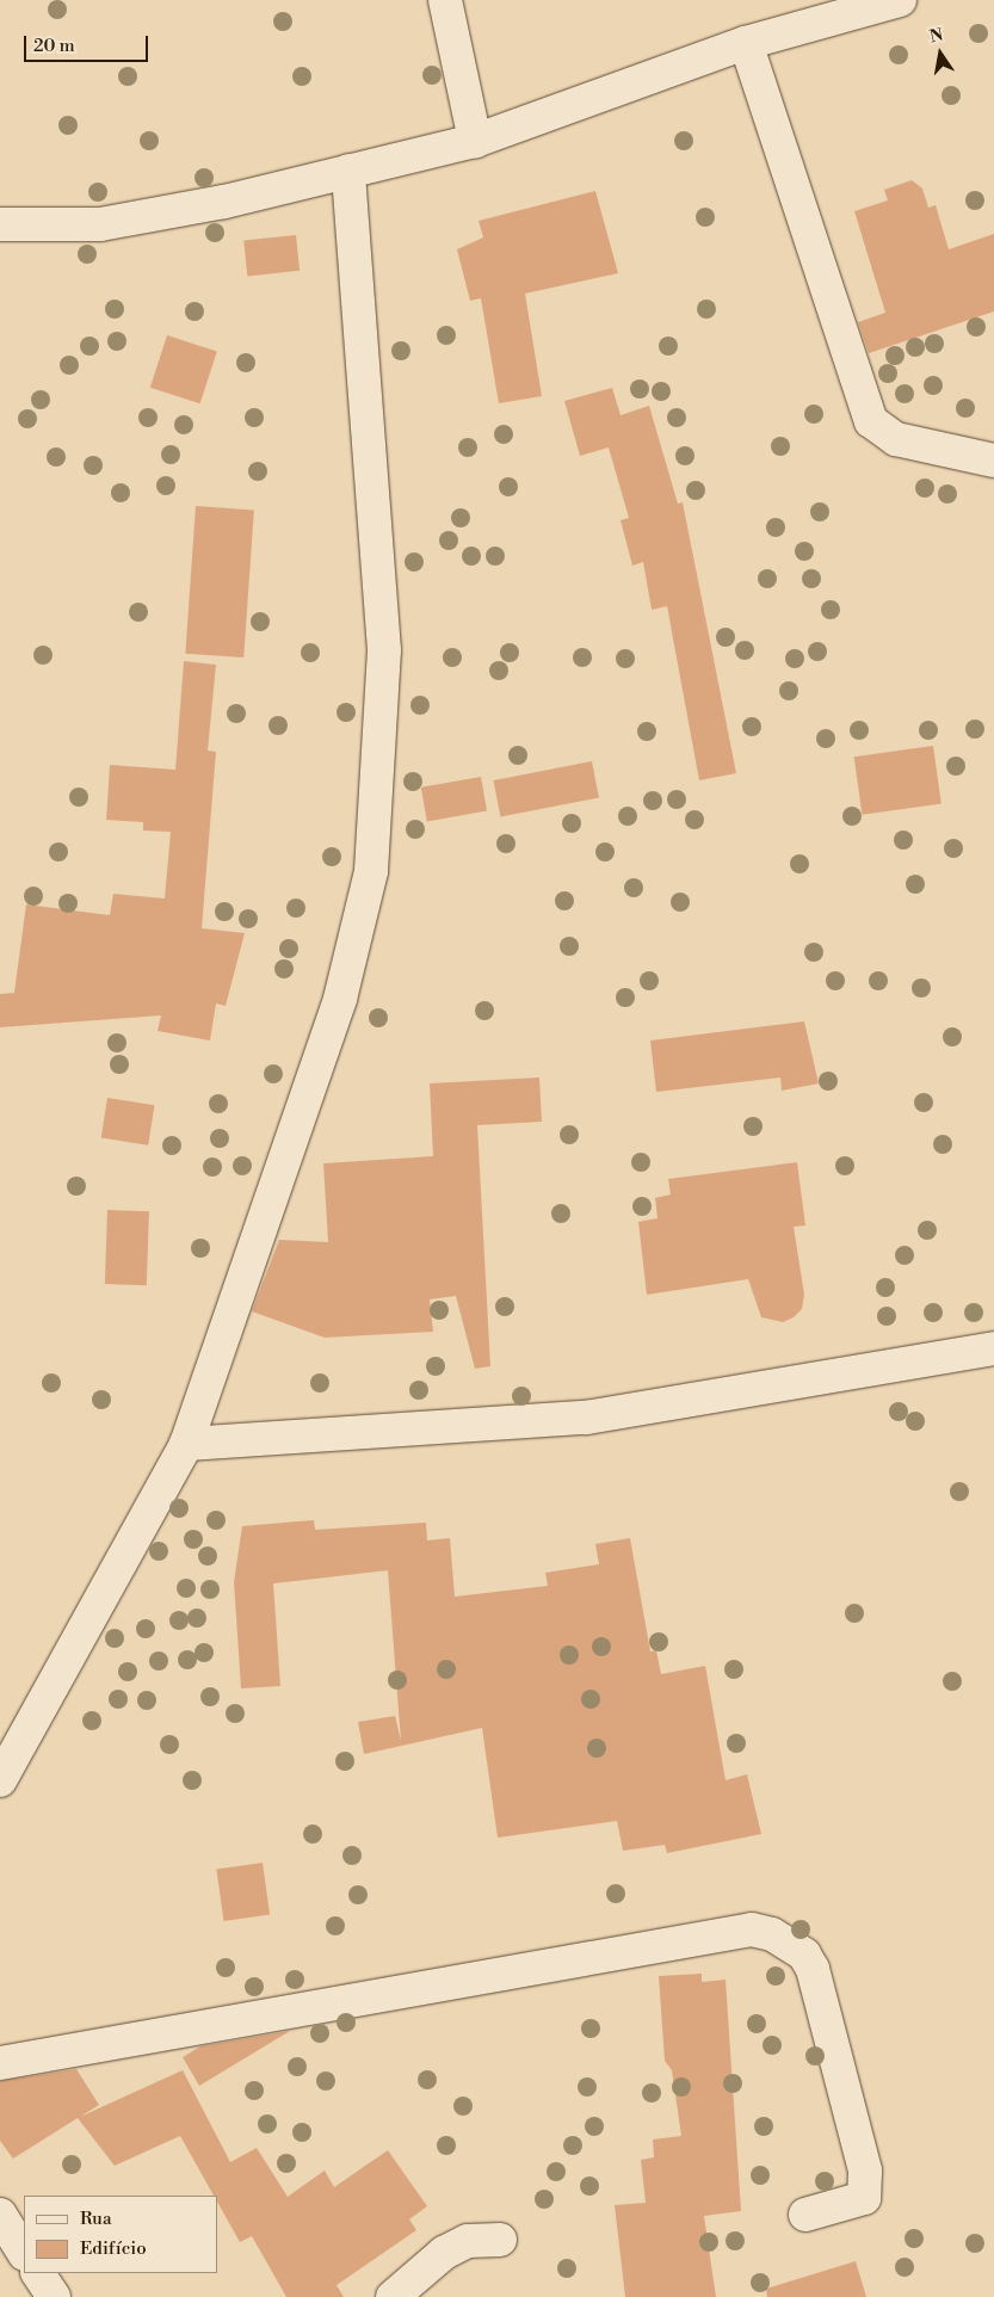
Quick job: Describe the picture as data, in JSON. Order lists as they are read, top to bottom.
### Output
{
  "legend": ["Rua", "Edifício"],
  "scale_bar": "20 m",
  "north": "top"
}
